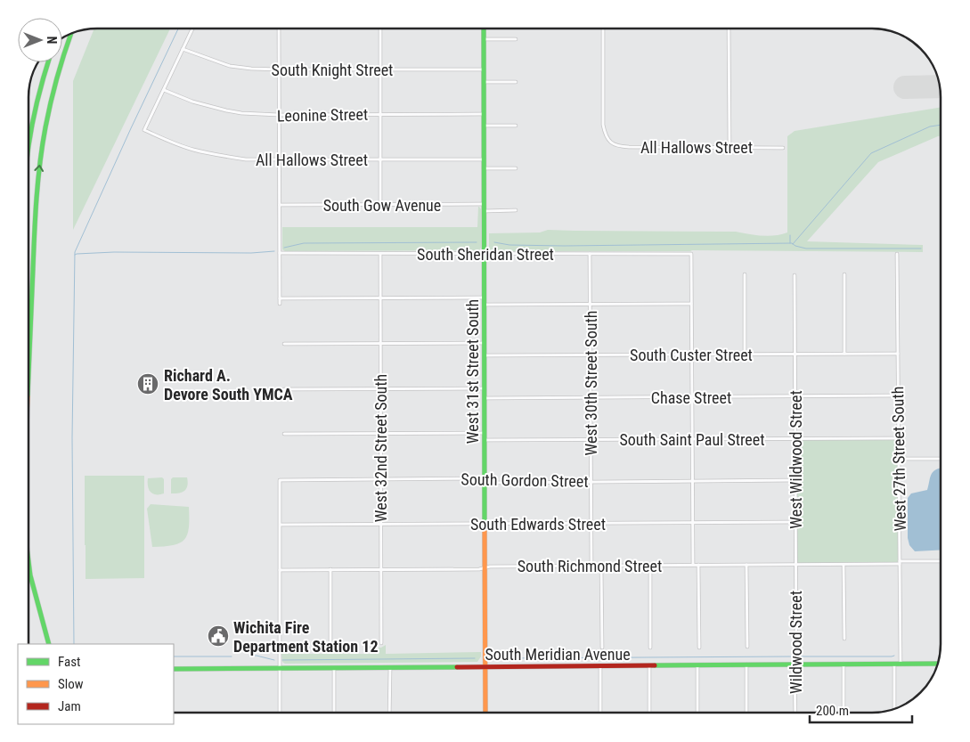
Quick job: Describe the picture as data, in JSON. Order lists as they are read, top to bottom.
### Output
{
  "streets": {
    "main road": ["West 31st Street South", "South Meridian Avenue"],
    "street": [
      "South Knight Street",
      "Leonine Street",
      "All Hallows Street",
      "South Gow Avenue",
      "South Sheridan Street",
      "South Custer Street",
      "West 30th Street South",
      "Chase Street",
      "South Saint Paul Street",
      "West 32nd Street South",
      "West 27th Street South",
      "West Wildwood Street",
      "South Gordon Street",
      "South Edwards Street",
      "South Richmond Street",
      "Wildwood Street"
    ]
  },
  "crossings": [
    ["South Knight Street", "West 31st Street South"],
    ["Leonine Street", "All Hallows Street"],
    ["Leonine Street", "West 31st Street South"],
    ["All Hallows Street", "West 31st Street South"],
    ["South Gow Avenue", "West 31st Street South"],
    ["South Sheridan Street", "West 31st Street South"],
    ["South Sheridan Street", "West 30th Street South"],
    ["South Sheridan Street", "West 32nd Street South"],
    ["South Custer Street", "West 31st Street South"],
    ["South Custer Street", "West 30th Street South"],
    ["South Custer Street", "West 27th Street South"],
    ["South Custer Street", "West Wildwood Street"],
    ["West 31st Street South", "Chase Street"],
    ["West 31st Street South", "South Saint Paul Street"],
    ["West 31st Street South", "South Gordon Street"],
    ["West 31st Street South", "South Edwards Street"],
    ["West 31st Street South", "South Richmond Street"],
    ["West 31st Street South", "South Meridian Avenue"],
    ["West 30th Street South", "Chase Street"],
    ["West 30th Street South", "South Saint Paul Street"],
    ["West 30th Street South", "South Gordon Street"],
    ["West 30th Street South", "South Edwards Street"],
    ["West 30th Street South", "South Richmond Street"],
    ["Chase Street", "West 27th Street South"],
    ["Chase Street", "West Wildwood Street"],
    ["South Saint Paul Street", "West 27th Street South"],
    ["South Saint Paul Street", "West Wildwood Street"],
    ["West 32nd Street South", "South Gordon Street"],
    ["West 32nd Street South", "South Edwards Street"],
    ["West 32nd Street South", "South Richmond Street"],
    ["West 27th Street South", "South Richmond Street"],
    ["West 27th Street South", "South Meridian Avenue"],
    ["West Wildwood Street", "South Gordon Street"],
    ["West Wildwood Street", "South Edwards Street"],
    ["West Wildwood Street", "South Richmond Street"],
    ["West Wildwood Street", "Wildwood Street"],
    ["South Gordon Street", "South Edwards Street"],
    ["South Richmond Street", "Wildwood Street"],
    ["Wildwood Street", "South Meridian Avenue"]
  ],
  "places": {
    "building": ["Richard A. Devore South YMCA"],
    "public building": ["Wichita Fire Department Station 12"]
  },
  "legend": ["Fast", "Slow", "Jam"],
  "scale_bar": "200 m",
  "north": "right"
}
